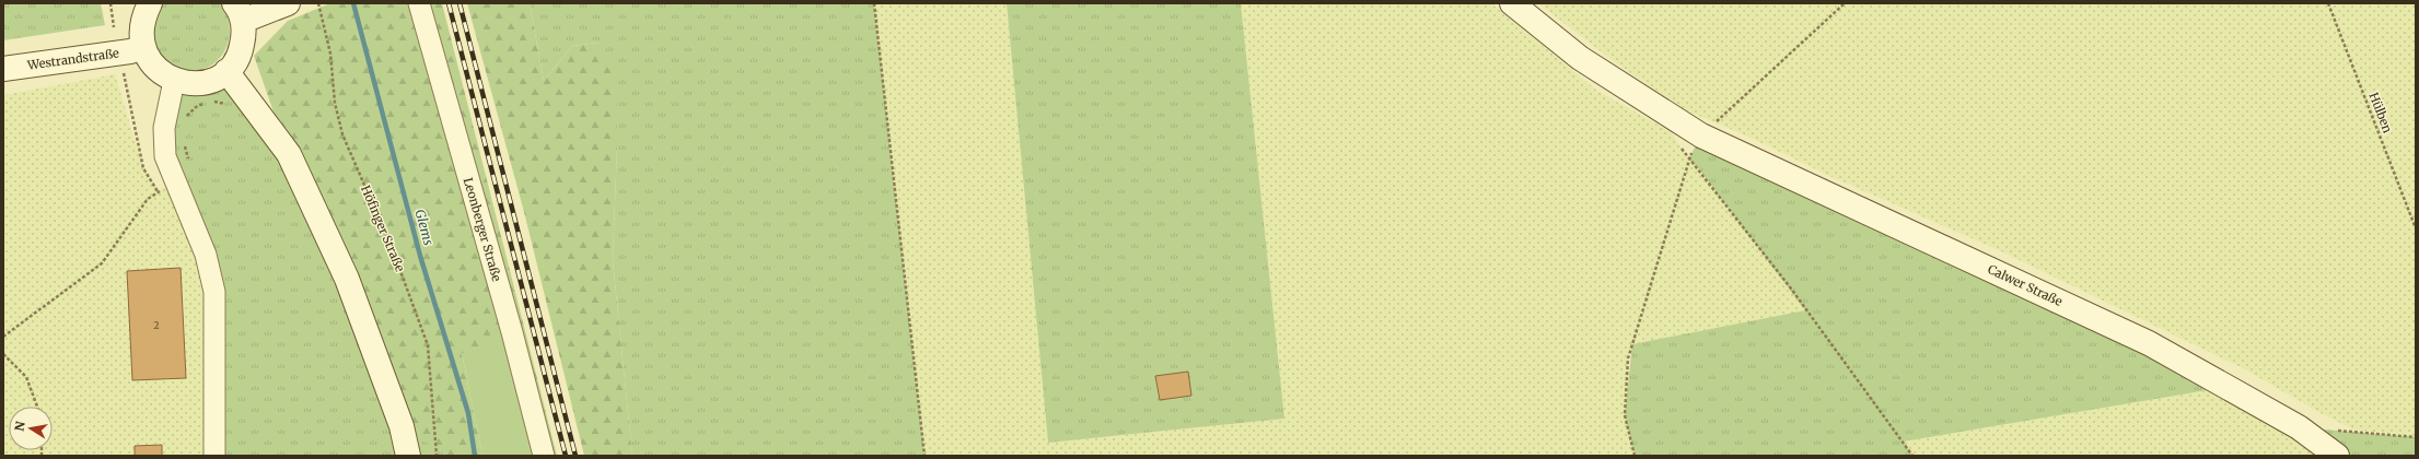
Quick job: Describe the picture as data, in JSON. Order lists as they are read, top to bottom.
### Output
{
  "streets": {
    "main road": ["Westrandstraße", "Calwer Straße"],
    "street": ["Leonberger Straße"],
    "path": ["Hülben", "Höfinger Straße"]
  },
  "water": ["Glems"],
  "house_numbers": ["2"],
  "north": "left"
}
